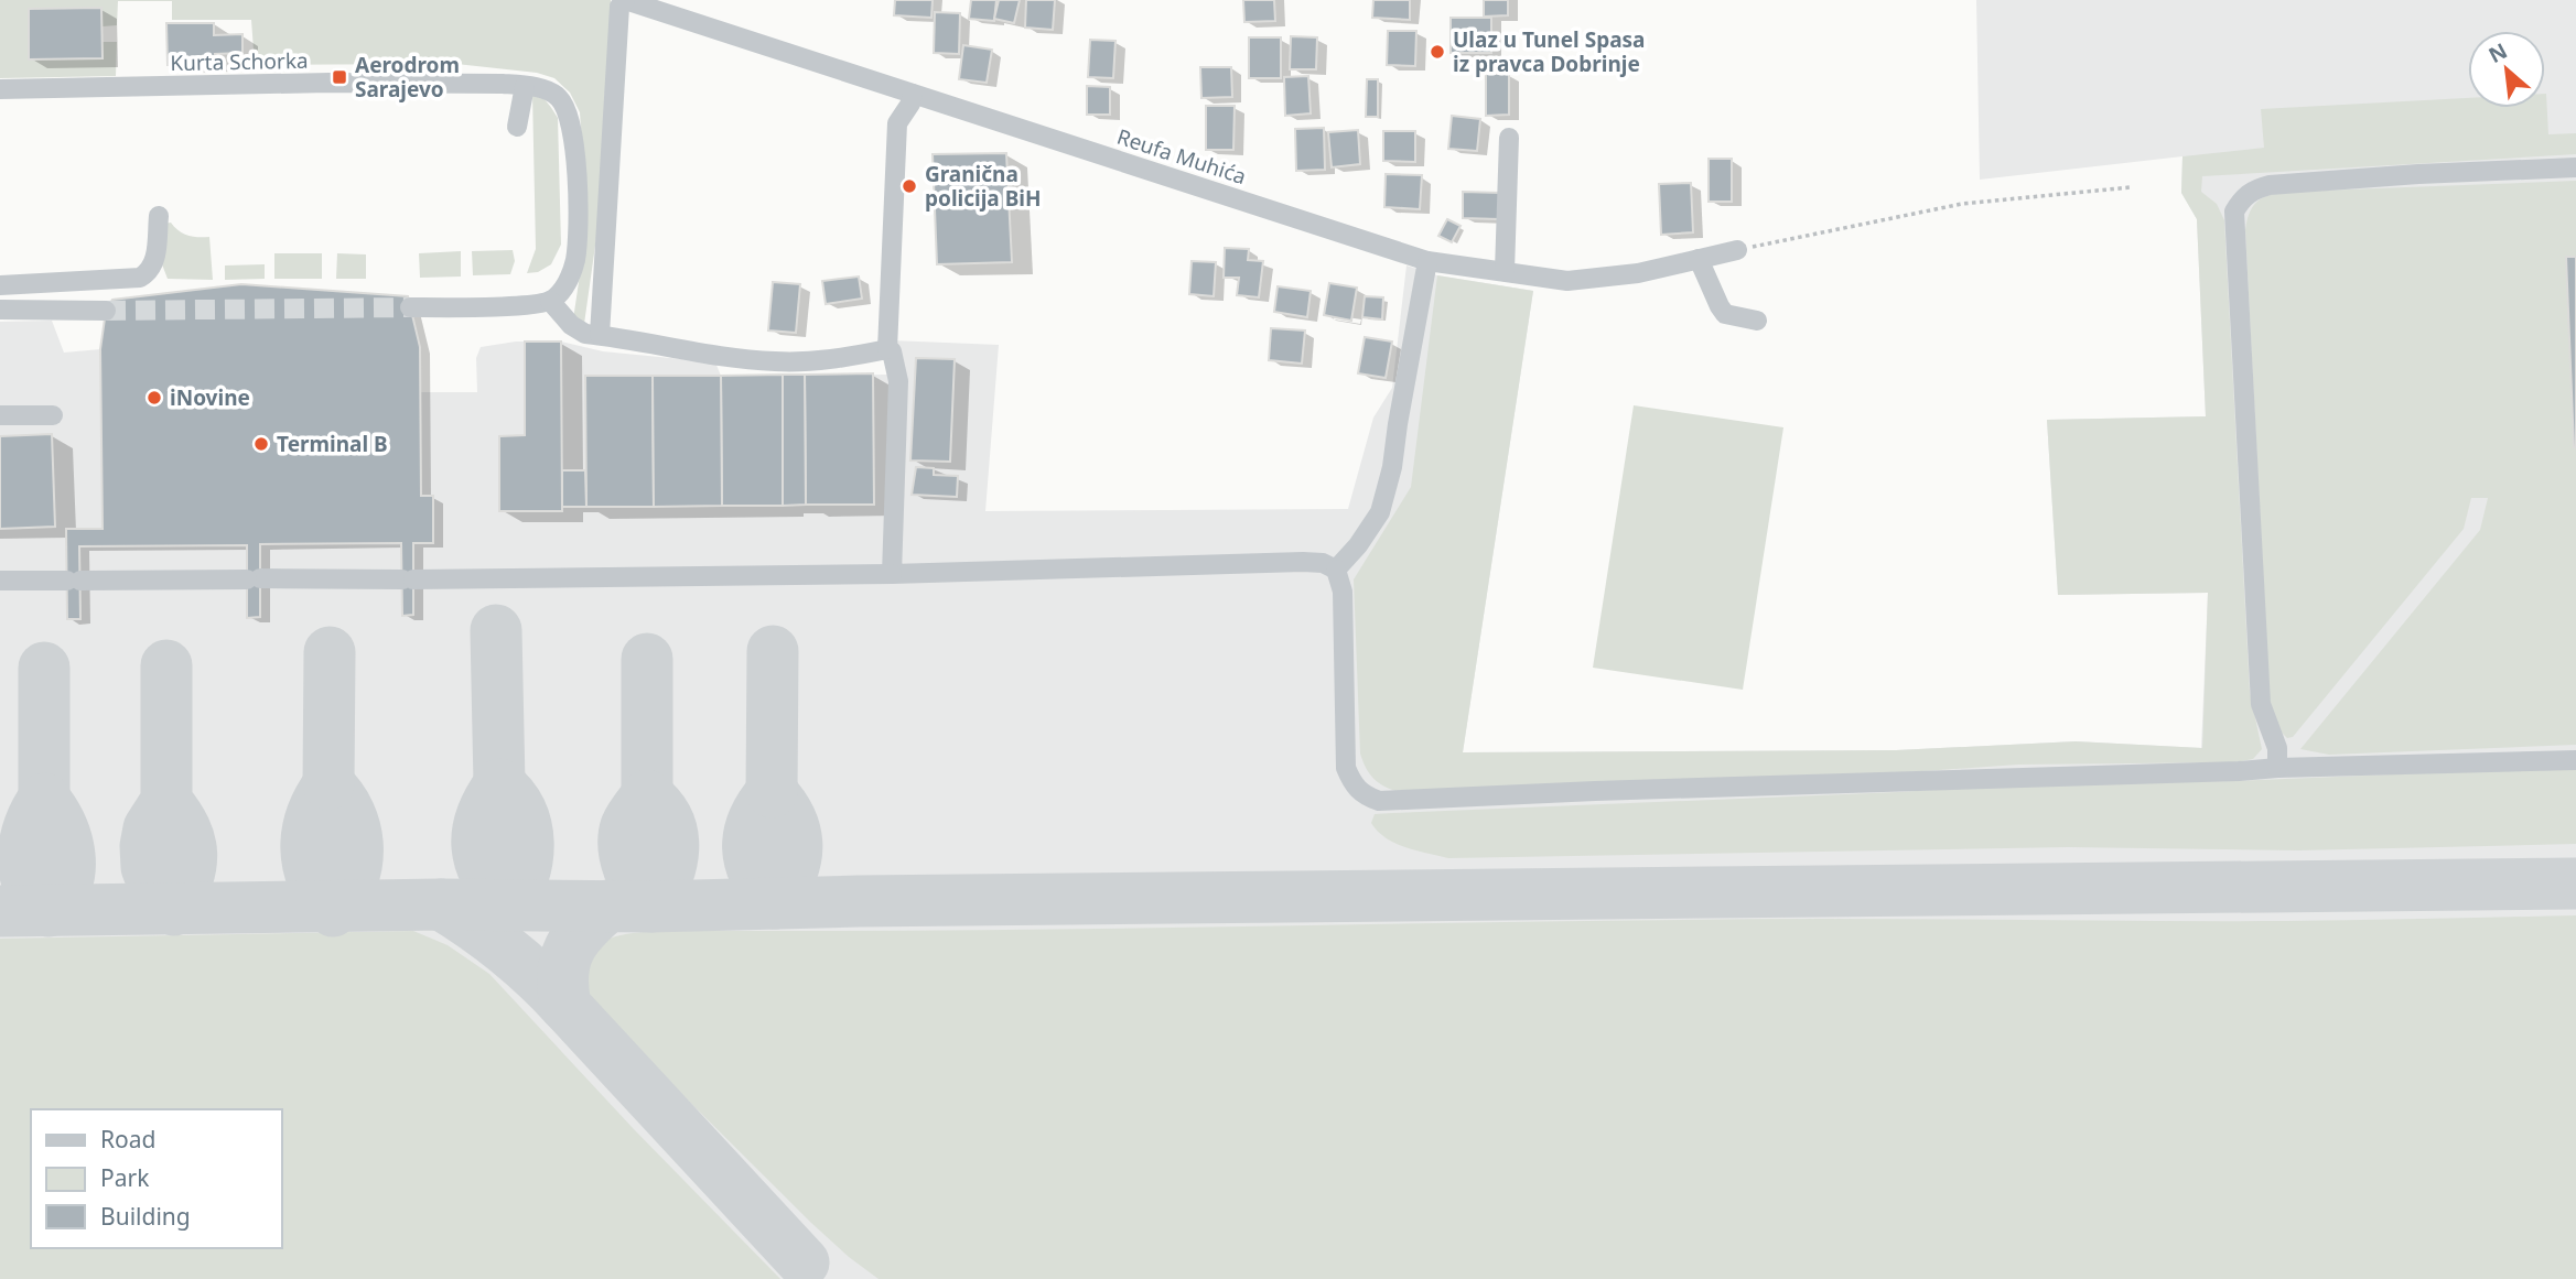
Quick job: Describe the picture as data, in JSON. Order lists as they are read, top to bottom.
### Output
{
  "streets": {
    "street": ["Kurta Schorka", "Reufa Muhića"]
  },
  "places": {
    "other": [
      "Ulaz u Tunel Spasa iz pravca Dobrinje",
      "Granična policija BiH",
      "iNovine",
      "Terminal B"
    ],
    "transit": ["Aerodrom Sarajevo"]
  },
  "legend": ["Road", "Park", "Building"],
  "north": "top left"
}
